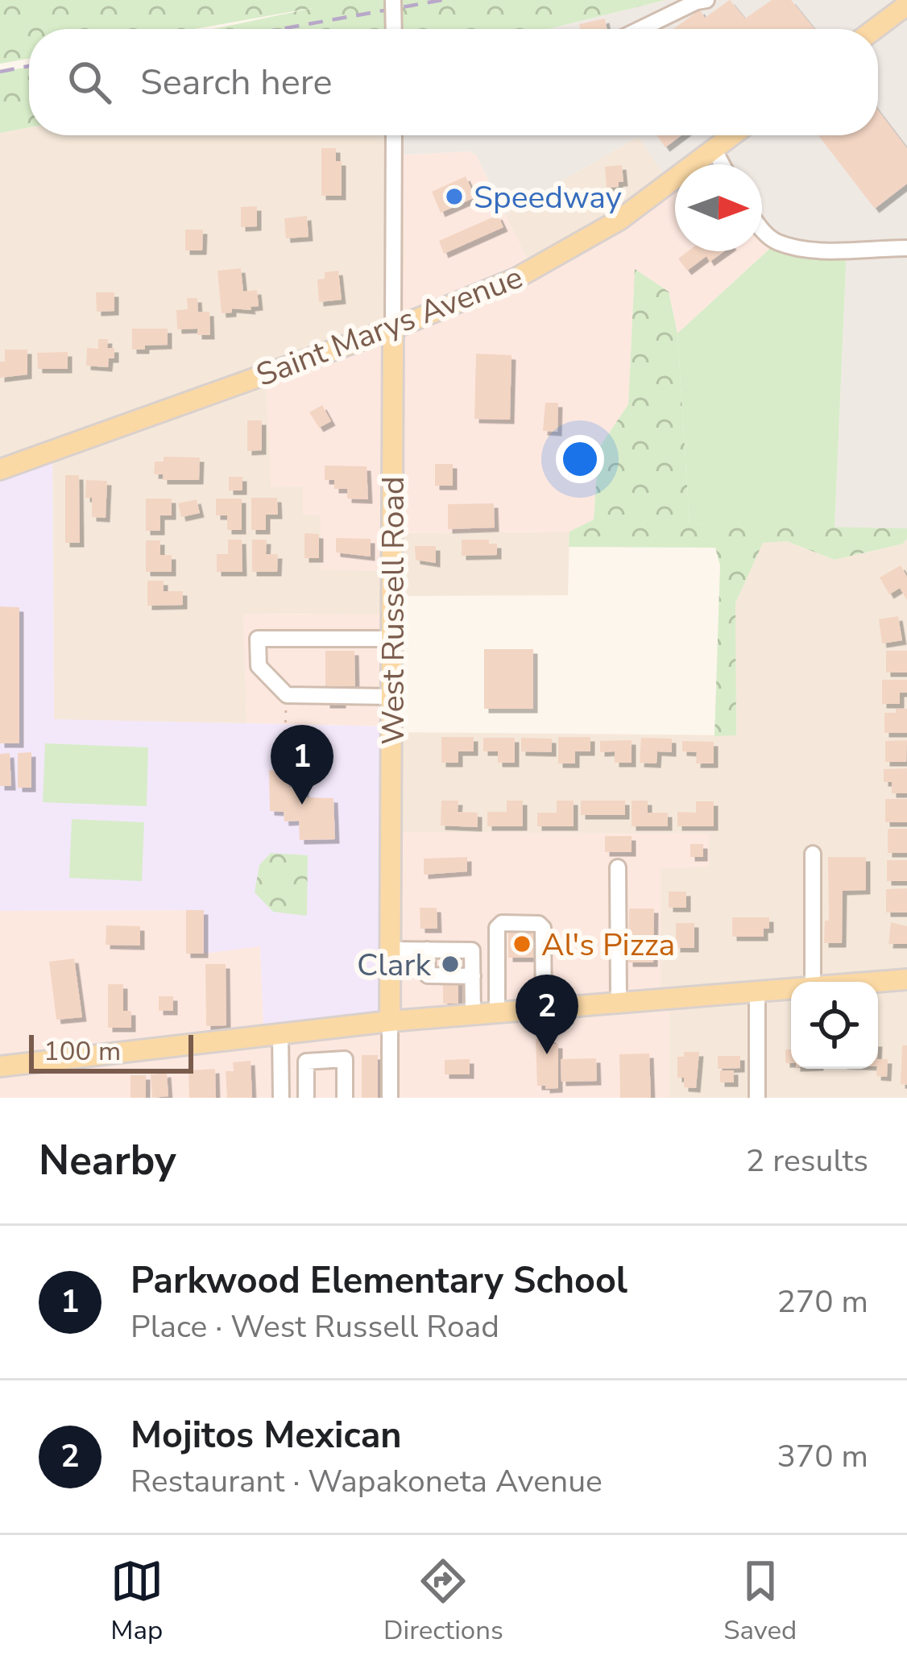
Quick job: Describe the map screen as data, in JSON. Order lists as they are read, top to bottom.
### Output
{
  "streets": {
    "main road": ["Saint Marys Avenue", "West Russell Road"]
  },
  "crossings": [
    ["Saint Marys Avenue", "West Russell Road"]
  ],
  "places": ["Speedway", "Al's Pizza", "Clark"],
  "scale_bar": "100 m",
  "north": "right",
  "page": {
    "search": "Search here",
    "pins": ["1", "2"],
    "scale": "100 m",
    "heading": ["Nearby", "2 results"],
    "list": [
      {
        "mark": "1",
        "name": "Parkwood Elementary School",
        "note": "Place · West Russell Road",
        "value": "270 m"
      },
      {
        "mark": "2",
        "name": "Mojitos Mexican",
        "note": "Restaurant · Wapakoneta Avenue",
        "value": "370 m"
      }
    ],
    "nav": ["Map", "Directions", "Saved"]
  }
}
